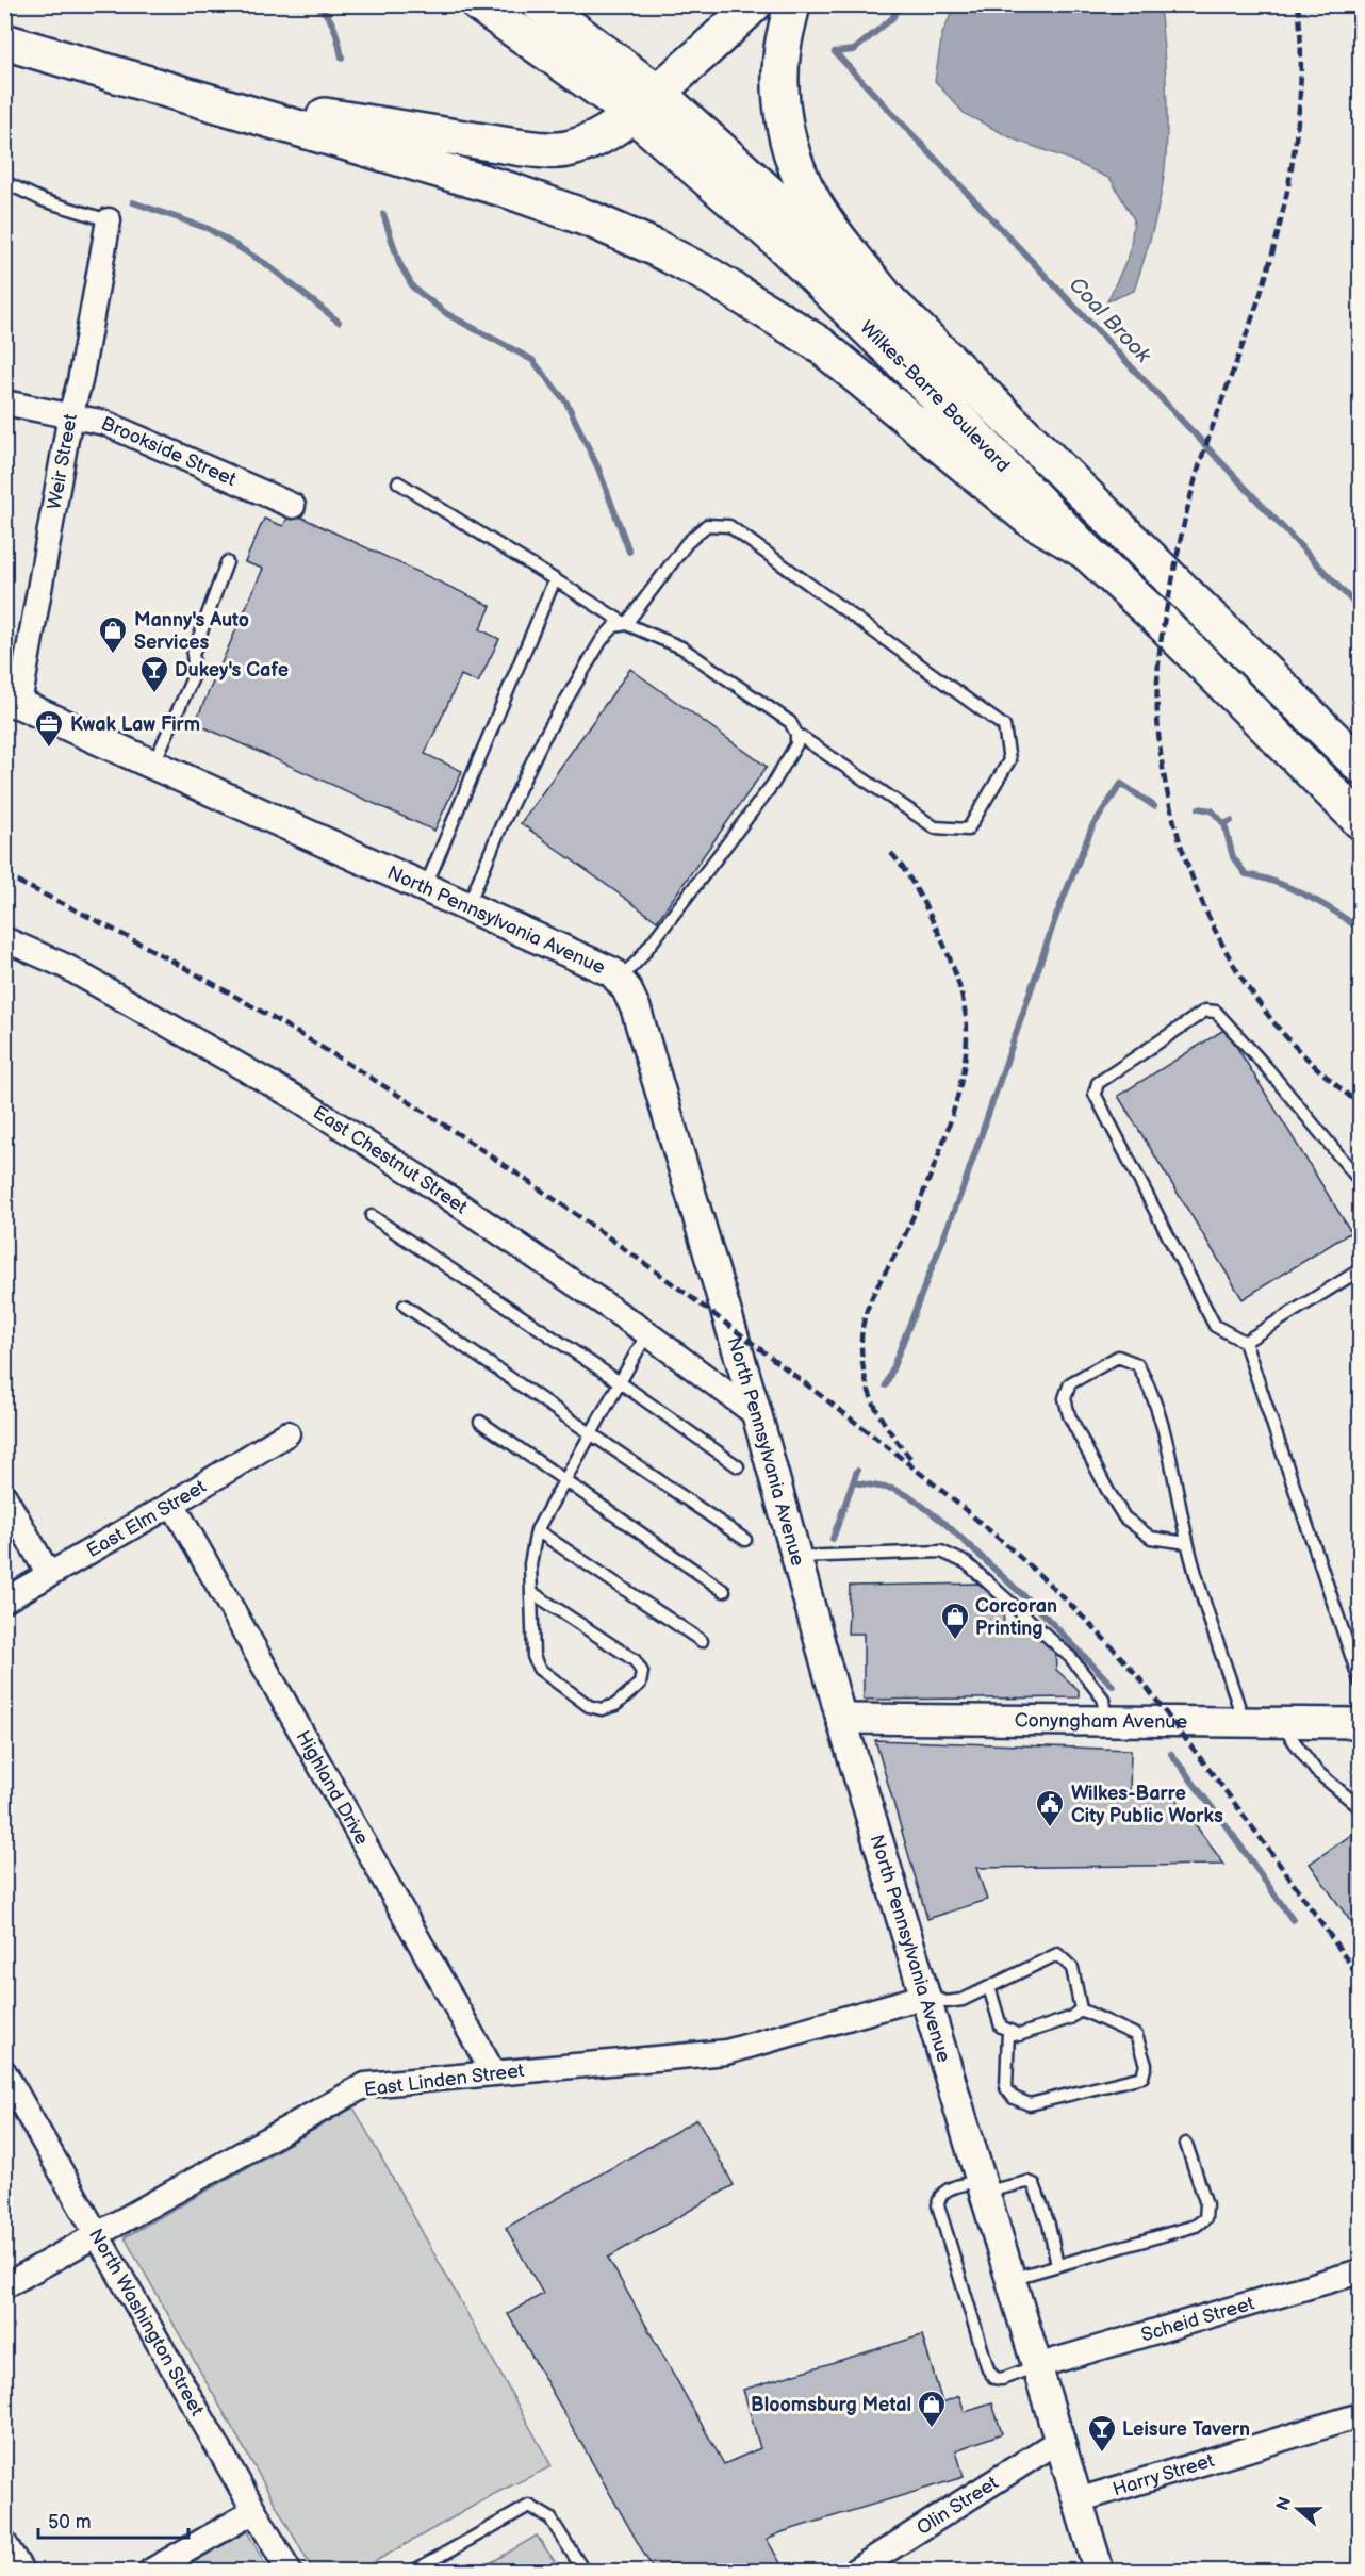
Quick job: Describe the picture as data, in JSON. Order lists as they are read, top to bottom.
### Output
{
  "streets": {
    "main road": ["Wilkes-Barre Boulevard"],
    "street": [
      "Brookside Street",
      "Weir Street",
      "North Pennsylvania Avenue",
      "East Chestnut Street",
      "East Elm Street",
      "Conyngham Avenue",
      "Highland Drive",
      "East Linden Street",
      "Scheid Street",
      "North Washington Street",
      "Harry Street",
      "Olin Street"
    ]
  },
  "crossings": [
    ["Brookside Street", "Weir Street"],
    ["Weir Street", "North Pennsylvania Avenue"],
    ["North Pennsylvania Avenue", "East Chestnut Street"],
    ["North Pennsylvania Avenue", "Conyngham Avenue"],
    ["North Pennsylvania Avenue", "East Linden Street"],
    ["North Pennsylvania Avenue", "Scheid Street"],
    ["North Pennsylvania Avenue", "Harry Street"],
    ["North Pennsylvania Avenue", "Olin Street"],
    ["East Elm Street", "Highland Drive"],
    ["Highland Drive", "East Linden Street"],
    ["East Linden Street", "North Washington Street"]
  ],
  "water": ["Coal Brook"],
  "places": {
    "shop": ["Manny's Auto Services", "Corcoran Printing", "Bloomsburg Metal"],
    "bar": ["Dukey's Cafe", "Leisure Tavern"],
    "office": ["Kwak Law Firm"],
    "public building": ["Wilkes-Barre City Public Works"]
  },
  "scale_bar": "50 m",
  "north": "left"
}
